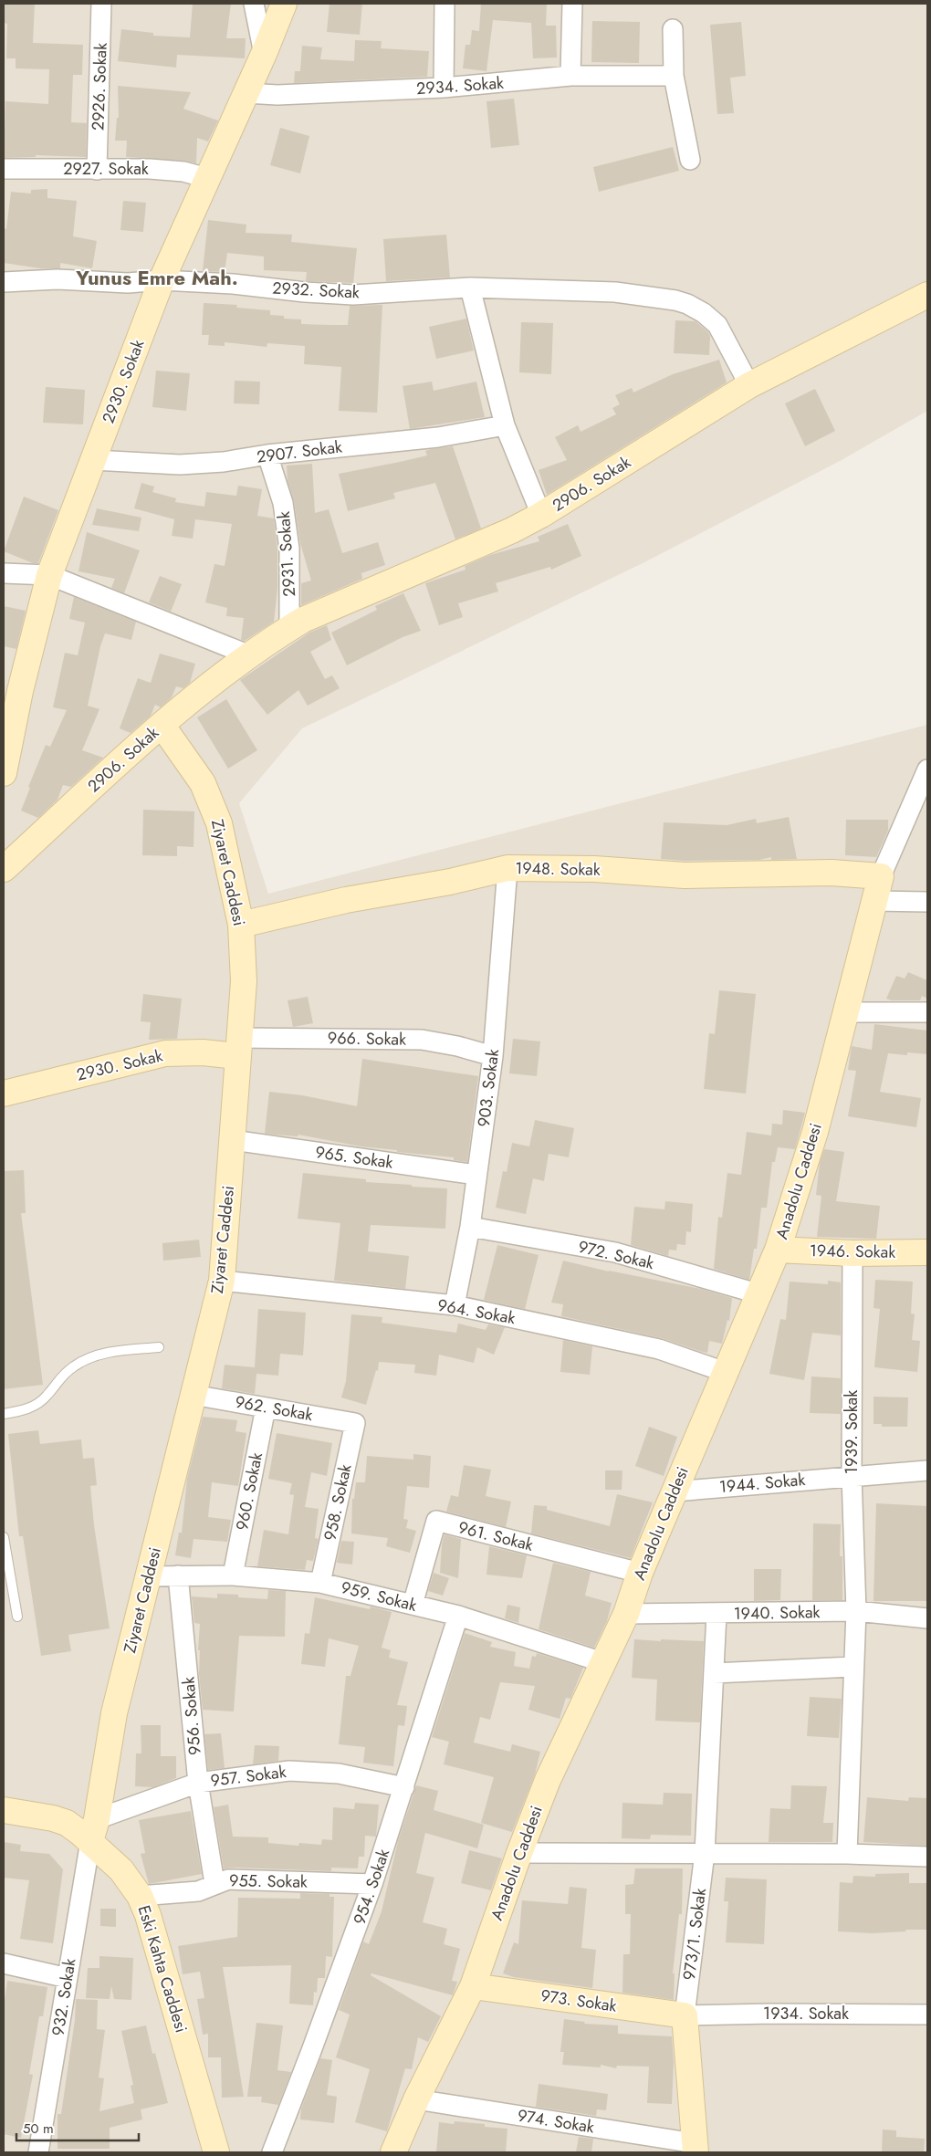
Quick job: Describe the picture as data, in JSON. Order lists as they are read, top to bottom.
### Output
{
  "streets": {
    "street": [
      "2934. Sokak",
      "2926. Sokak",
      "2927. Sokak",
      "2932. Sokak",
      "2930. Sokak",
      "2907. Sokak",
      "2906. Sokak",
      "2931. Sokak",
      "1948. Sokak",
      "Ziyaret Caddesi",
      "966. Sokak",
      "903. Sokak",
      "965. Sokak",
      "Anadolu Caddesi",
      "1946. Sokak",
      "972. Sokak",
      "964. Sokak",
      "962. Sokak",
      "1939. Sokak",
      "1944. Sokak",
      "960. Sokak",
      "958. Sokak",
      "961. Sokak",
      "959. Sokak",
      "1940. Sokak",
      "956. Sokak",
      "957. Sokak",
      "955. Sokak",
      "954. Sokak",
      "973/1. Sokak",
      "Eski Kahta Caddesi",
      "932. Sokak",
      "973. Sokak",
      "1934. Sokak",
      "974. Sokak"
    ]
  },
  "crossings": [
    ["2934. Sokak", "2930. Sokak"],
    ["2926. Sokak", "2927. Sokak"],
    ["2927. Sokak", "2930. Sokak"],
    ["2932. Sokak", "2930. Sokak"],
    ["2932. Sokak", "2906. Sokak"],
    ["2930. Sokak", "2907. Sokak"],
    ["2930. Sokak", "Ziyaret Caddesi"],
    ["2930. Sokak", "966. Sokak"],
    ["2907. Sokak", "2931. Sokak"],
    ["2906. Sokak", "2931. Sokak"],
    ["2906. Sokak", "Ziyaret Caddesi"],
    ["1948. Sokak", "Ziyaret Caddesi"],
    ["1948. Sokak", "903. Sokak"],
    ["1948. Sokak", "Anadolu Caddesi"],
    ["Ziyaret Caddesi", "966. Sokak"],
    ["Ziyaret Caddesi", "965. Sokak"],
    ["Ziyaret Caddesi", "964. Sokak"],
    ["Ziyaret Caddesi", "962. Sokak"],
    ["Ziyaret Caddesi", "959. Sokak"],
    ["Ziyaret Caddesi", "957. Sokak"],
    ["Ziyaret Caddesi", "Eski Kahta Caddesi"],
    ["Ziyaret Caddesi", "932. Sokak"],
    ["966. Sokak", "903. Sokak"],
    ["903. Sokak", "965. Sokak"],
    ["903. Sokak", "972. Sokak"],
    ["903. Sokak", "964. Sokak"],
    ["Anadolu Caddesi", "1946. Sokak"],
    ["Anadolu Caddesi", "972. Sokak"],
    ["Anadolu Caddesi", "964. Sokak"],
    ["Anadolu Caddesi", "1944. Sokak"],
    ["Anadolu Caddesi", "961. Sokak"],
    ["Anadolu Caddesi", "959. Sokak"],
    ["Anadolu Caddesi", "1940. Sokak"],
    ["Anadolu Caddesi", "973. Sokak"],
    ["Anadolu Caddesi", "974. Sokak"],
    ["1946. Sokak", "1939. Sokak"],
    ["962. Sokak", "960. Sokak"],
    ["962. Sokak", "958. Sokak"],
    ["1939. Sokak", "1944. Sokak"],
    ["1939. Sokak", "1940. Sokak"],
    ["960. Sokak", "959. Sokak"],
    ["958. Sokak", "959. Sokak"],
    ["961. Sokak", "959. Sokak"],
    ["959. Sokak", "956. Sokak"],
    ["959. Sokak", "954. Sokak"],
    ["1940. Sokak", "973/1. Sokak"],
    ["956. Sokak", "957. Sokak"],
    ["956. Sokak", "955. Sokak"],
    ["957. Sokak", "954. Sokak"],
    ["957. Sokak", "Eski Kahta Caddesi"],
    ["957. Sokak", "932. Sokak"],
    ["955. Sokak", "954. Sokak"],
    ["955. Sokak", "Eski Kahta Caddesi"],
    ["973/1. Sokak", "973. Sokak"],
    ["973/1. Sokak", "1934. Sokak"],
    ["Eski Kahta Caddesi", "932. Sokak"],
    ["973. Sokak", "1934. Sokak"]
  ],
  "districts": ["Yunus Emre Mah."],
  "scale_bar": "50 m"
}
